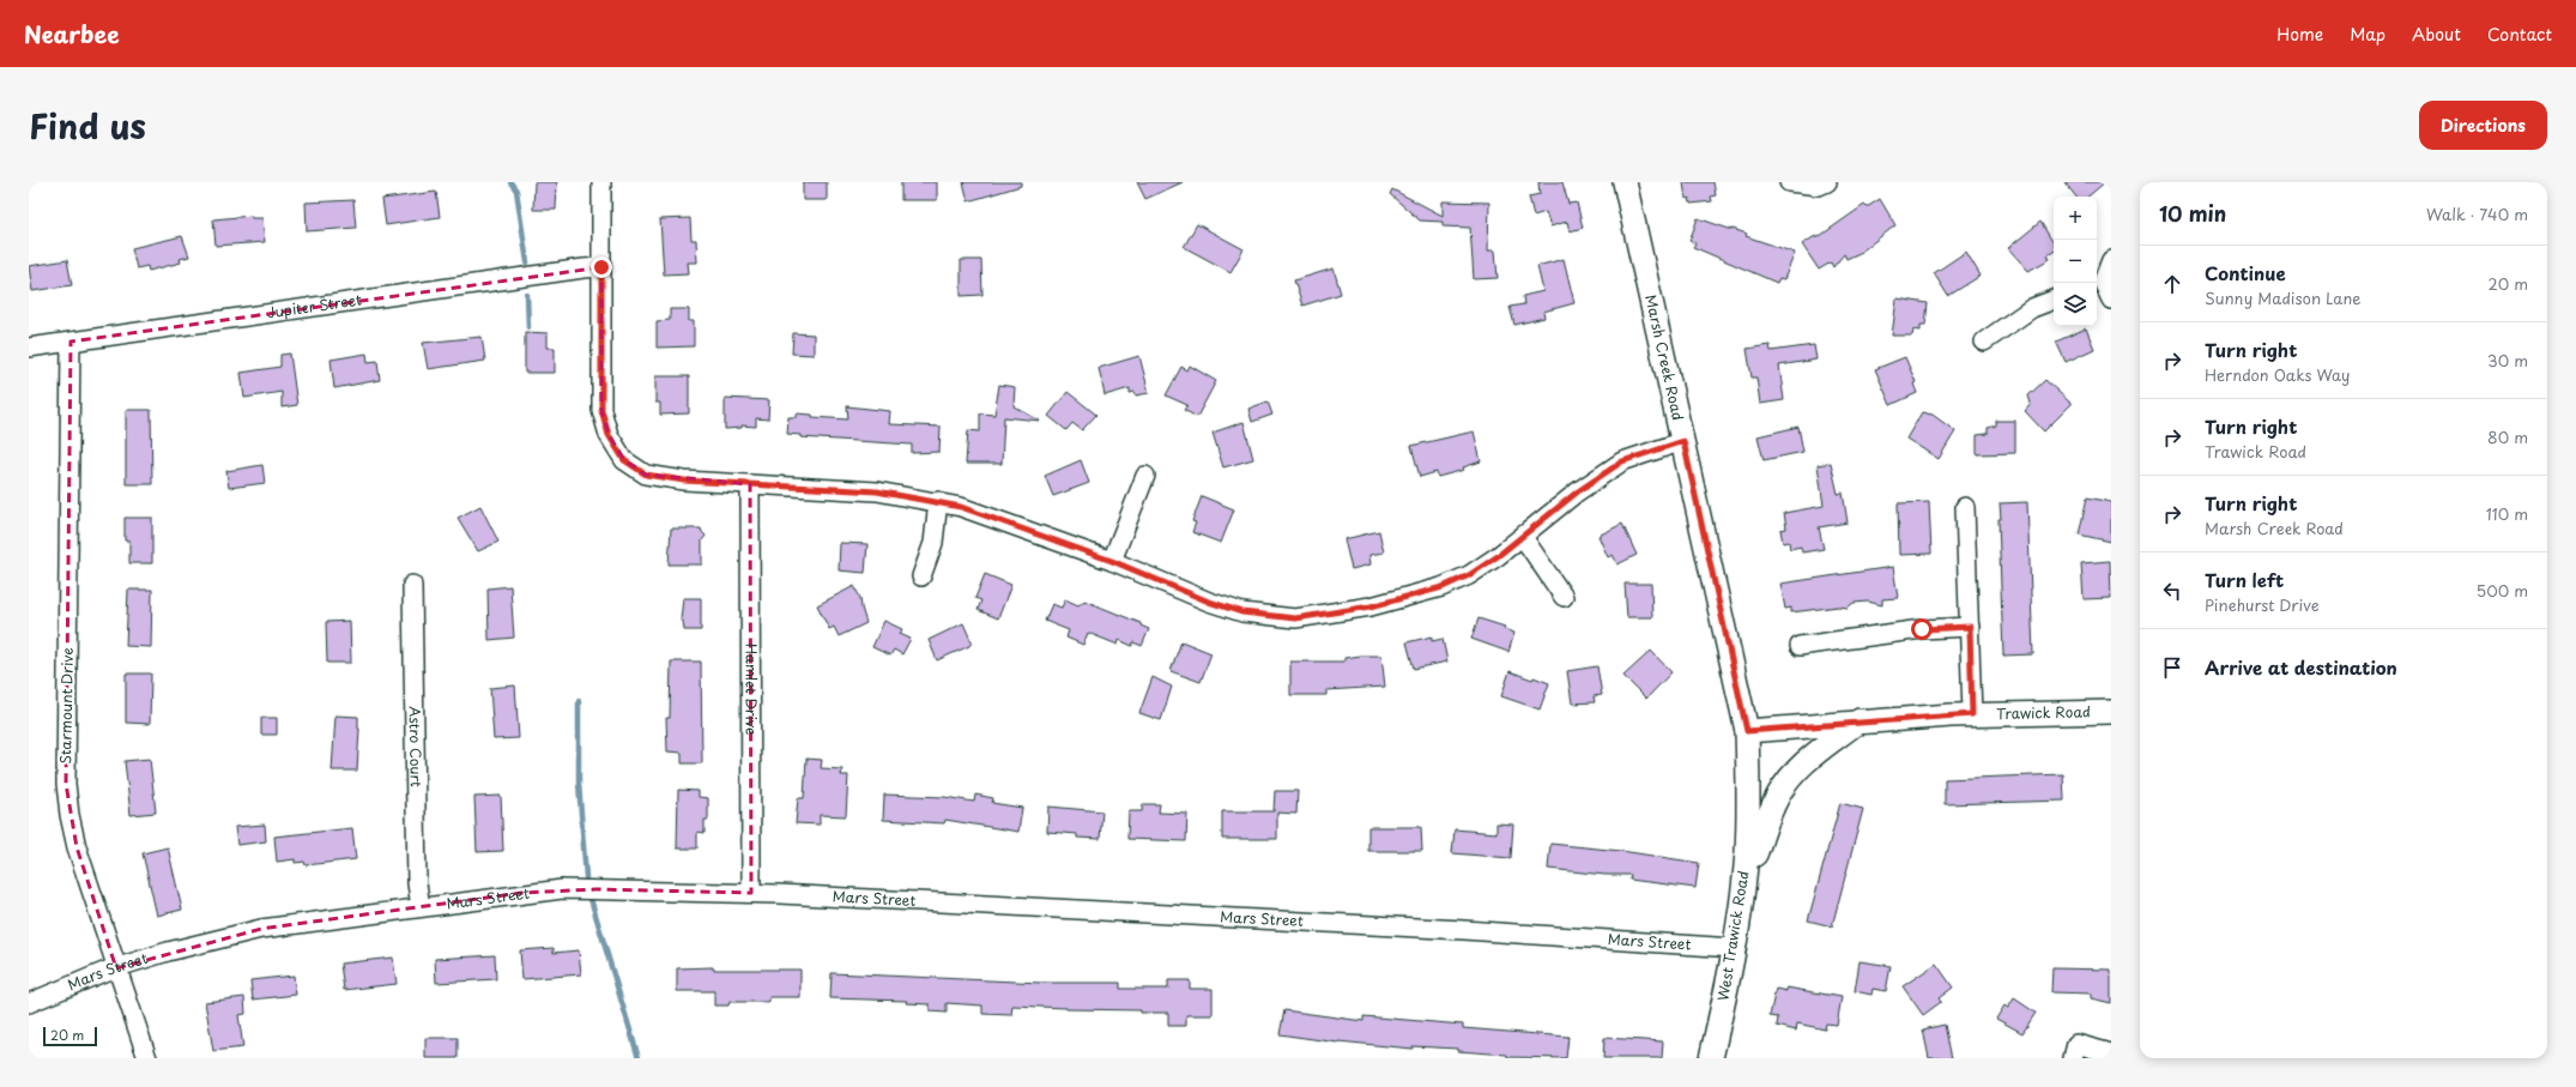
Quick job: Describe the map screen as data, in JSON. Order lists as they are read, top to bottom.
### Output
{
  "streets": {
    "street": [
      "Jupiter Street",
      "Marsh Creek Road",
      "Hamlet Drive",
      "Starmount Drive",
      "Trawick Road",
      "Astro Court",
      "Mars Street",
      "West Trawick Road"
    ]
  },
  "crossings": [
    ["Jupiter Street", "Starmount Drive"],
    ["Marsh Creek Road", "Trawick Road"],
    ["Marsh Creek Road", "West Trawick Road"],
    ["Hamlet Drive", "Mars Street"],
    ["Starmount Drive", "Mars Street"],
    ["Trawick Road", "West Trawick Road"],
    ["Astro Court", "Mars Street"],
    ["Mars Street", "West Trawick Road"]
  ],
  "scale_bar": "20 m",
  "page": {
    "header": "Nearbee",
    "nav": [
      "Home",
      "Map",
      "About",
      "Contact"
    ],
    "title": "Find us",
    "buttons": "Directions",
    "heading": ["10 min", "Walk · 740 m"],
    "map_buttons": ["+", "−"],
    "list": [
      ["Continue", "Sunny Madison Lane", "20 m"],
      ["Turn right", "Herndon Oaks Way", "30 m"],
      ["Turn right", "Trawick Road", "80 m"],
      ["Turn right", "Marsh Creek Road", "110 m"],
      ["Turn left", "Pinehurst Drive", "500 m"],
      "Arrive at destination"
    ],
    "scale": "20 m"
  }
}
